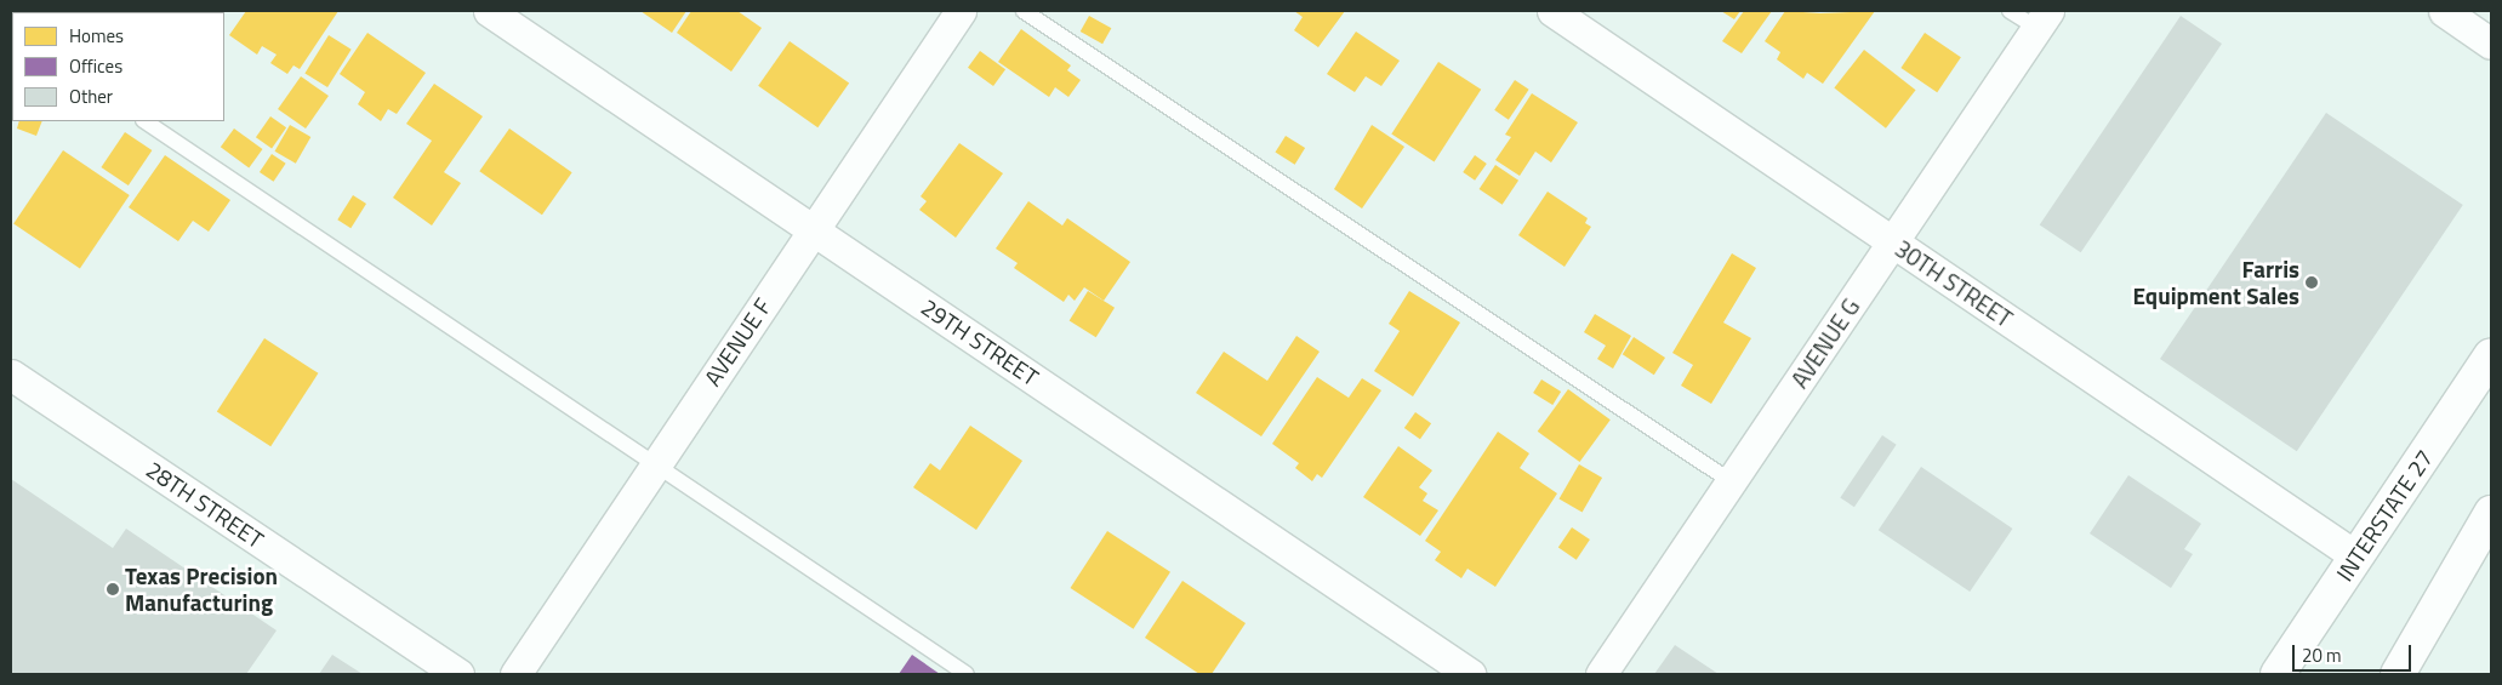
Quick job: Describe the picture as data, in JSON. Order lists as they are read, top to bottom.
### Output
{
  "streets": {
    "main road": ["INTERSTATE 27"],
    "street": [
      "30TH STREET",
      "AVENUE F",
      "29TH STREET",
      "AVENUE G",
      "28TH STREET"
    ]
  },
  "crossings": [
    ["30TH STREET", "AVENUE G"],
    ["30TH STREET", "INTERSTATE 27"],
    ["AVENUE F", "29TH STREET"]
  ],
  "places": ["Farris Equipment Sales", "Texas Precision Manufacturing"],
  "legend": ["Homes", "Offices", "Other"],
  "scale_bar": "20 m"
}
